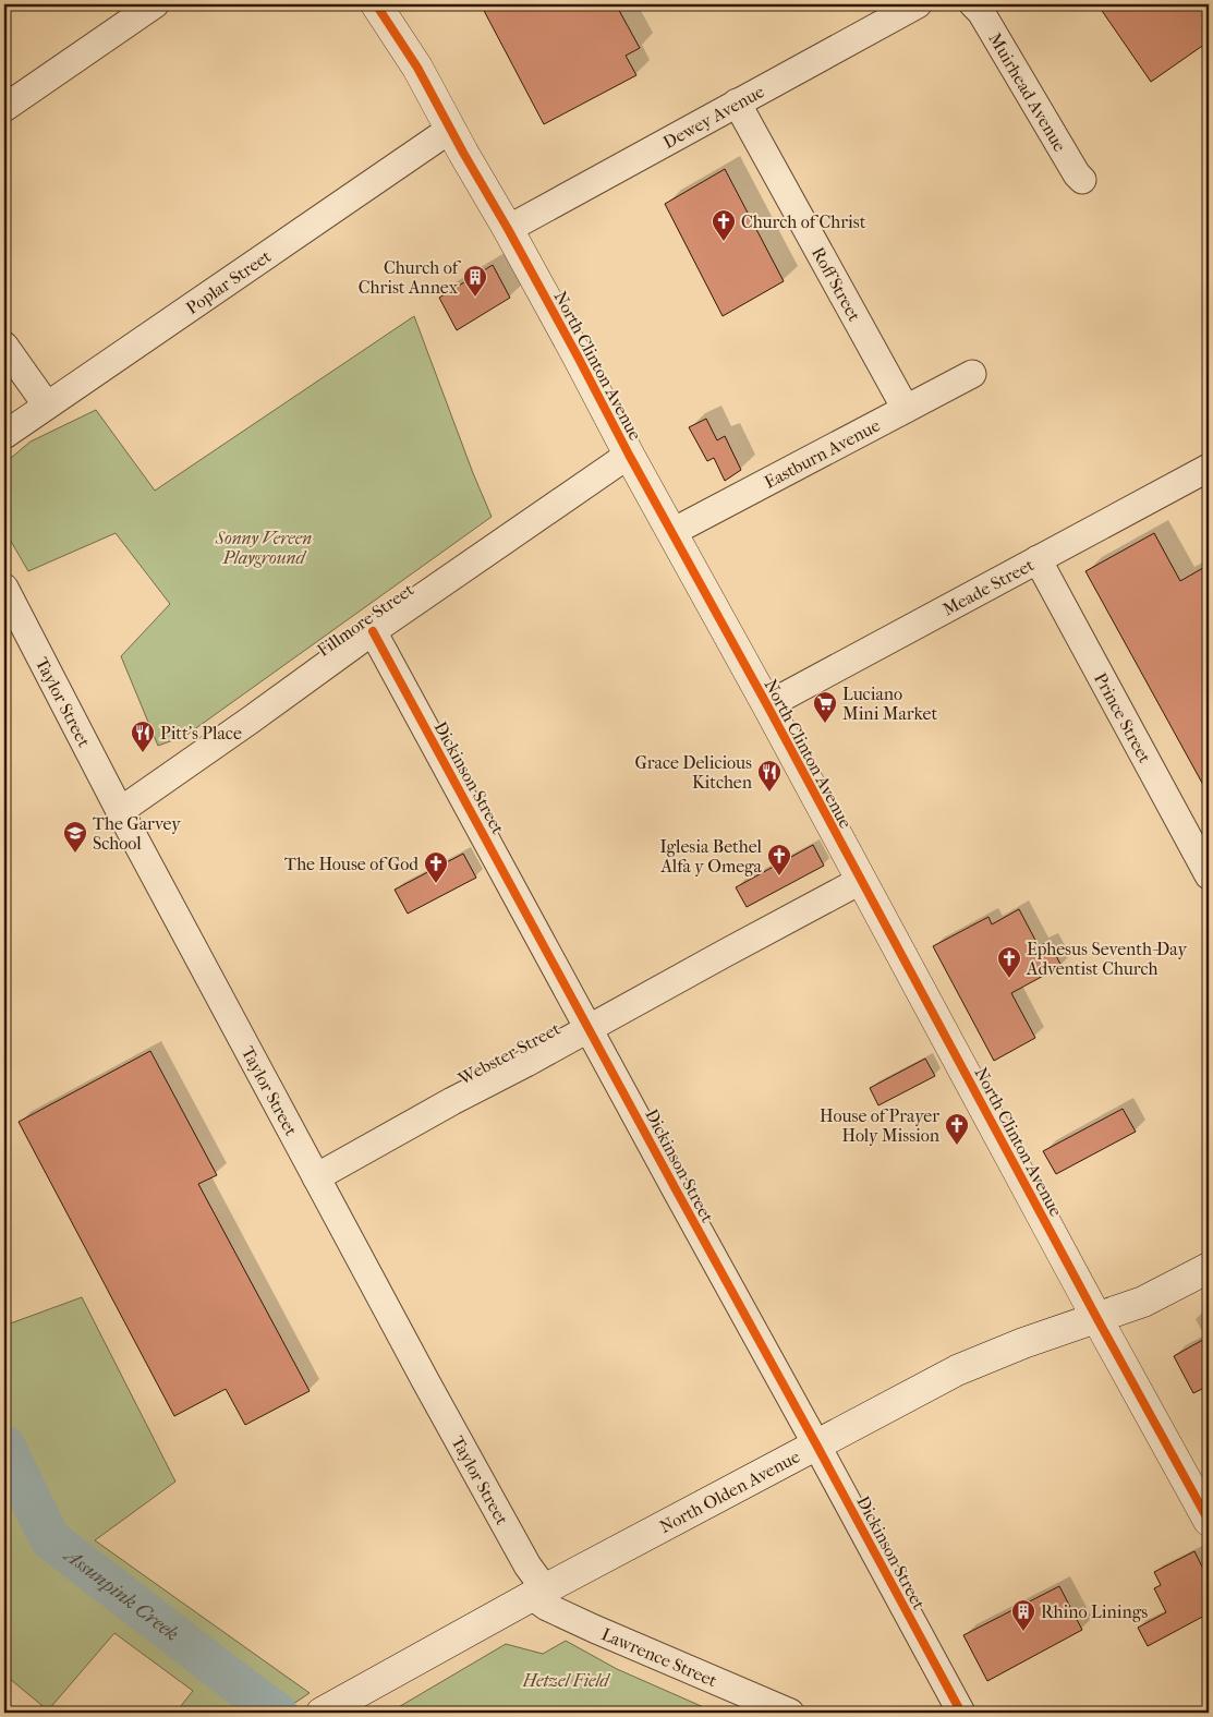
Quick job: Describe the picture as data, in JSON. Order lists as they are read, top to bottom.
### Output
{
  "streets": {
    "street": [
      "Muirhead Avenue",
      "Dewey Avenue",
      "Poplar Street",
      "Roff Street",
      "North Clinton Avenue",
      "Eastburn Avenue",
      "Meade Street",
      "Fillmore Street",
      "Taylor Street",
      "Prince Street",
      "Dickinson Street",
      "Webster Street",
      "North Olden Avenue",
      "Lawrence Street"
    ]
  },
  "crossings": [
    ["Dewey Avenue", "Roff Street"],
    ["Dewey Avenue", "North Clinton Avenue"],
    ["Poplar Street", "North Clinton Avenue"],
    ["Roff Street", "Eastburn Avenue"],
    ["North Clinton Avenue", "Eastburn Avenue"],
    ["North Clinton Avenue", "Meade Street"],
    ["North Clinton Avenue", "Fillmore Street"],
    ["North Clinton Avenue", "Webster Street"],
    ["North Clinton Avenue", "North Olden Avenue"],
    ["Meade Street", "Prince Street"],
    ["Fillmore Street", "Taylor Street"],
    ["Fillmore Street", "Dickinson Street"],
    ["Taylor Street", "Webster Street"],
    ["Taylor Street", "North Olden Avenue"],
    ["Taylor Street", "Lawrence Street"],
    ["Dickinson Street", "Webster Street"],
    ["Dickinson Street", "North Olden Avenue"],
    ["North Olden Avenue", "Lawrence Street"]
  ],
  "water": ["Assunpink Creek"],
  "parks": ["Sonny Vereen Playground", "Hetzel Field"],
  "places": {
    "church": [
      "Church of Christ",
      "Iglesia Bethel Alfa y Omega",
      "The House of God",
      "Ephesus Seventh-Day Adventist Church",
      "House of Prayer Holy Mission"
    ],
    "building": ["Church of Christ Annex", "Rhino Linings"],
    "supermarket": ["Luciano Mini Market"],
    "restaurant": ["Pitt's Place", "Grace Delicious Kitchen"],
    "school or university": ["The Garvey School"]
  }
}
